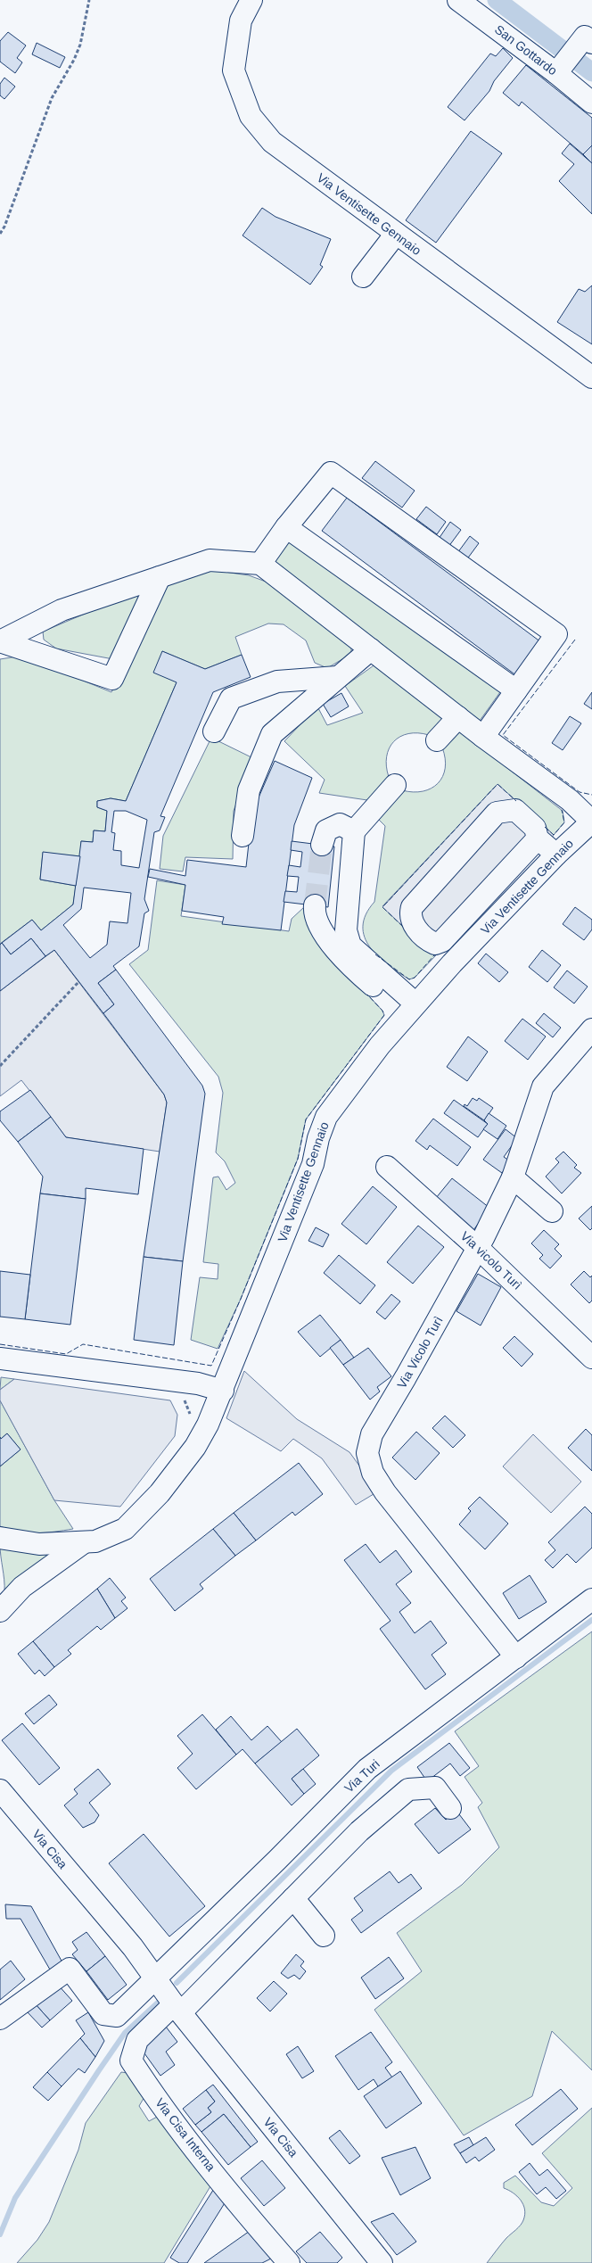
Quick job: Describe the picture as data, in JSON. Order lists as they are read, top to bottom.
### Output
{
  "streets": {
    "street": [
      "San Gottardo",
      "Via Ventisette Gennaio",
      "Via vicolo Turì",
      "Via Vicolo Turì",
      "Via Turi",
      "Via Cisa",
      "Via Cisa Interna"
    ]
  },
  "crossings": [
    ["Via vicolo Turì", "Via Vicolo Turì"],
    ["Via Vicolo Turì", "Via Turi"],
    ["Via Turi", "Via Cisa"],
    ["Via Cisa", "Via Cisa Interna"]
  ]
}
